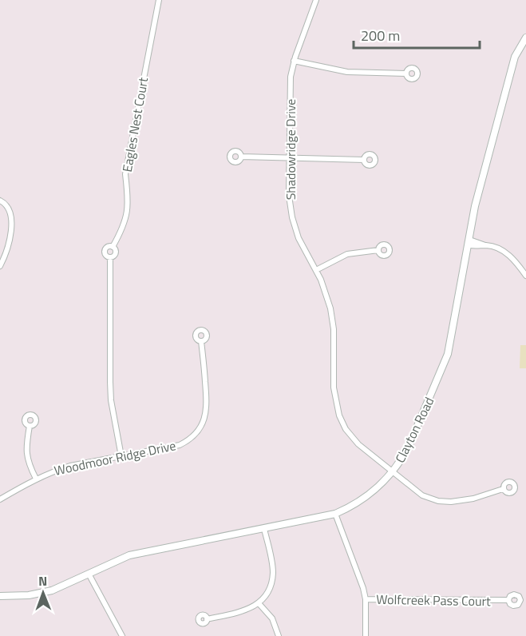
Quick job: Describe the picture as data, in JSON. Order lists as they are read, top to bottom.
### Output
{
  "streets": {
    "main road": ["Clayton Road"],
    "street": [
      "Eagles Nest Court",
      "Shadowridge Drive",
      "Woodmoor Ridge Drive",
      "Wolfcreek Pass Court"
    ]
  },
  "crossings": [
    ["Eagles Nest Court", "Woodmoor Ridge Drive"],
    ["Shadowridge Drive", "Clayton Road"]
  ],
  "scale_bar": "200 m",
  "north": "top"
}
